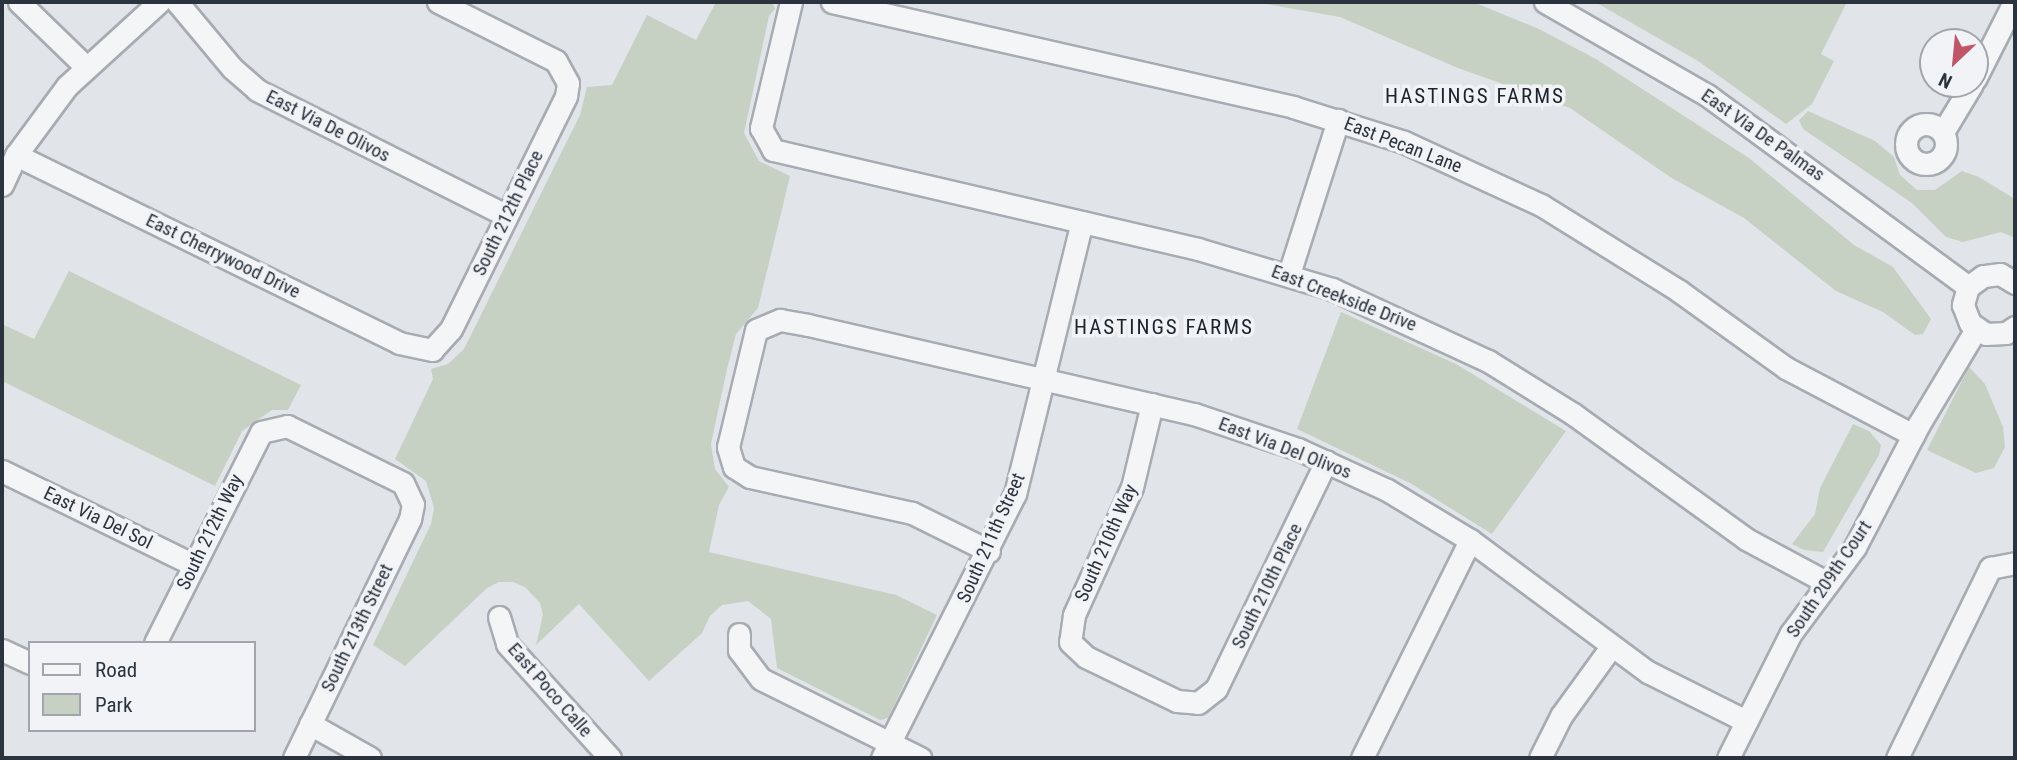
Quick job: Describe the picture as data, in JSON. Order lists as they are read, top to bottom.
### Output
{
  "streets": {
    "street": [
      "East Via De Olivos",
      "East Via De Palmas",
      "East Pecan Lane",
      "South 212th Place",
      "East Cherrywood Drive",
      "East Creekside Drive",
      "East Via Del Olivos",
      "East Via Del Sol",
      "South 212th Way",
      "South 211th Street",
      "South 210th Way",
      "South 209th Court",
      "South 210th Place",
      "South 213th Street",
      "East Poco Calle"
    ]
  },
  "crossings": [
    ["East Via De Olivos", "South 212th Place"],
    ["East Pecan Lane", "South 209th Court"],
    ["South 212th Place", "East Cherrywood Drive"],
    ["East Creekside Drive", "South 211th Street"],
    ["East Creekside Drive", "South 209th Court"],
    ["East Via Del Olivos", "South 211th Street"],
    ["East Via Del Olivos", "South 210th Way"],
    ["East Via Del Olivos", "South 209th Court"],
    ["East Via Del Olivos", "South 210th Place"],
    ["East Via Del Sol", "South 212th Way"],
    ["South 212th Way", "South 213th Street"],
    ["South 210th Way", "South 210th Place"]
  ],
  "districts": ["HASTINGS FARMS", "HASTINGS FARMS"],
  "legend": ["Road", "Park"],
  "north": "bottom left"
}
